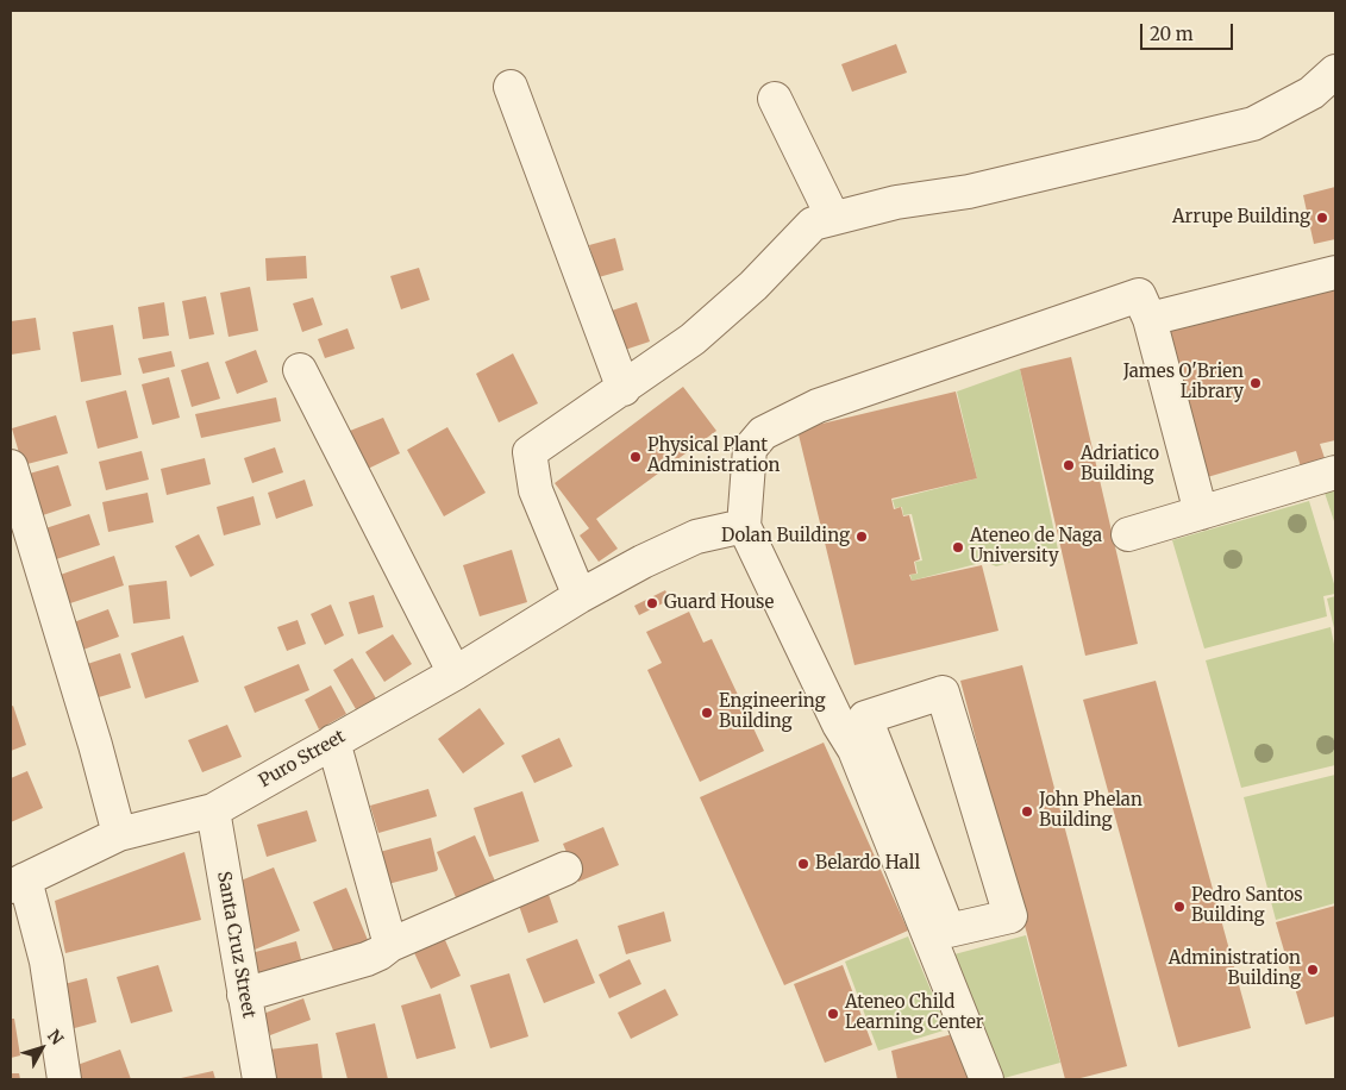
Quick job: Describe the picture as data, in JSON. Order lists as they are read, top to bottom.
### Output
{
  "streets": {
    "street": ["Puro Street", "Santa Cruz Street"]
  },
  "crossings": [
    ["Puro Street", "Santa Cruz Street"]
  ],
  "places": [
    "Arrupe Building",
    "James O'Brien Library",
    "Physical Plant Administration",
    "Adriatico Building",
    "Dolan Building",
    "Ateneo de Naga University",
    "Guard House",
    "Engineering Building",
    "John Phelan Building",
    "Belardo Hall",
    "Pedro Santos Building",
    "Administration Building",
    "Ateneo Child Learning Center"
  ],
  "scale_bar": "20 m",
  "north": "top right"
}
